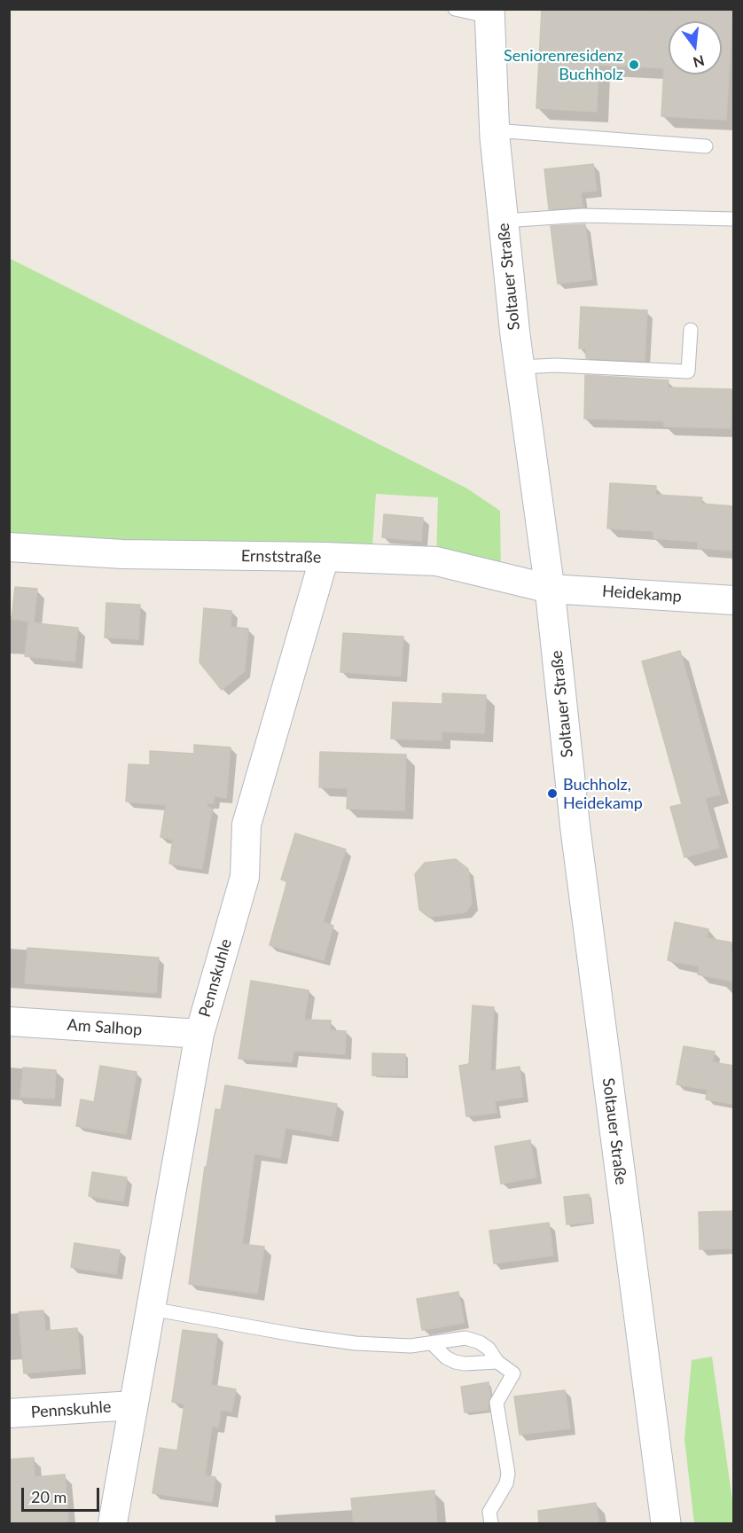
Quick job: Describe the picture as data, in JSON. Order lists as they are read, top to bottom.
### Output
{
  "streets": {
    "main road": ["Soltauer Straße"],
    "street": [
      "Ernststraße",
      "Heidekamp",
      "Pennskuhle",
      "Am Salhop"
    ]
  },
  "crossings": [
    ["Soltauer Straße", "Ernststraße"],
    ["Soltauer Straße", "Heidekamp"],
    ["Ernststraße", "Heidekamp"],
    ["Ernststraße", "Pennskuhle"],
    ["Pennskuhle", "Am Salhop"]
  ],
  "places": ["Seniorenresidenz Buchholz", "Buchholz, Heidekamp"],
  "scale_bar": "20 m",
  "north": "bottom"
}
